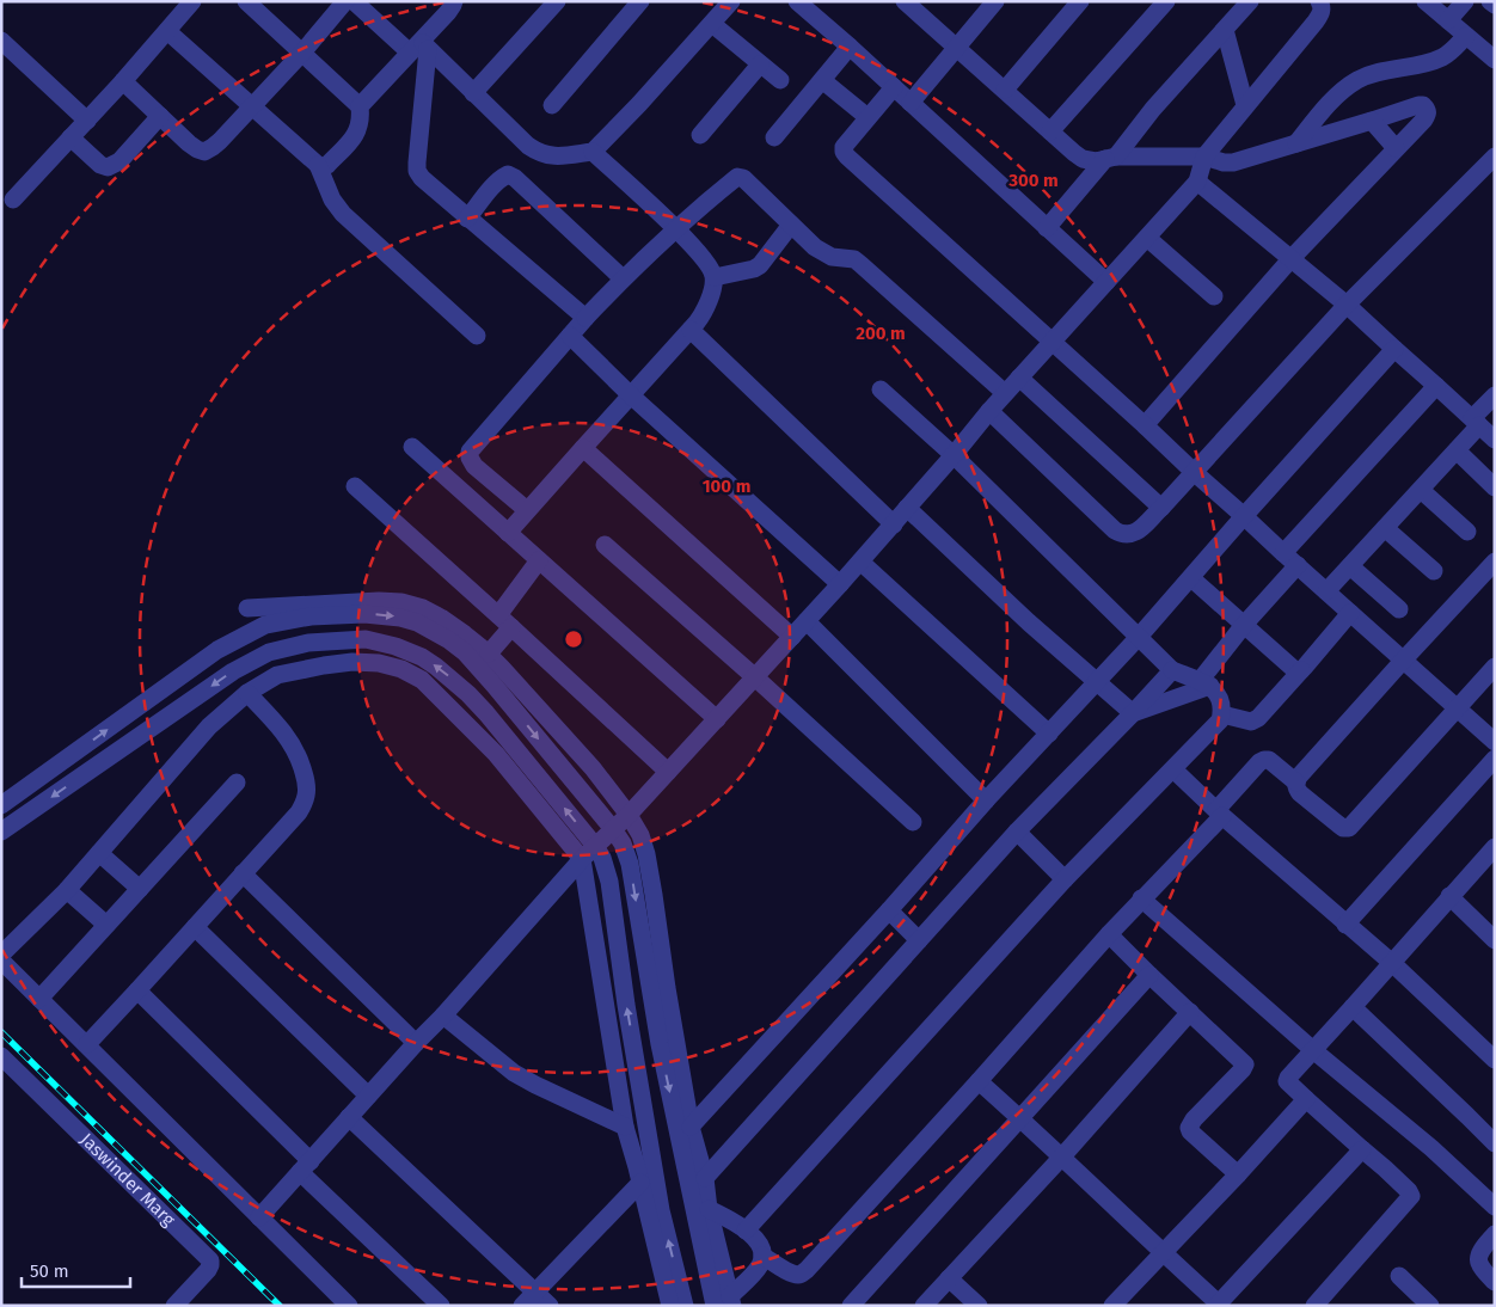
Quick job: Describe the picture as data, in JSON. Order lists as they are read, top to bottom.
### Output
{
  "streets": {
    "street": ["Jaswinder Marg"]
  },
  "scale_bar": "50 m",
  "rings": ["300 m", "200 m", "100 m"]
}
